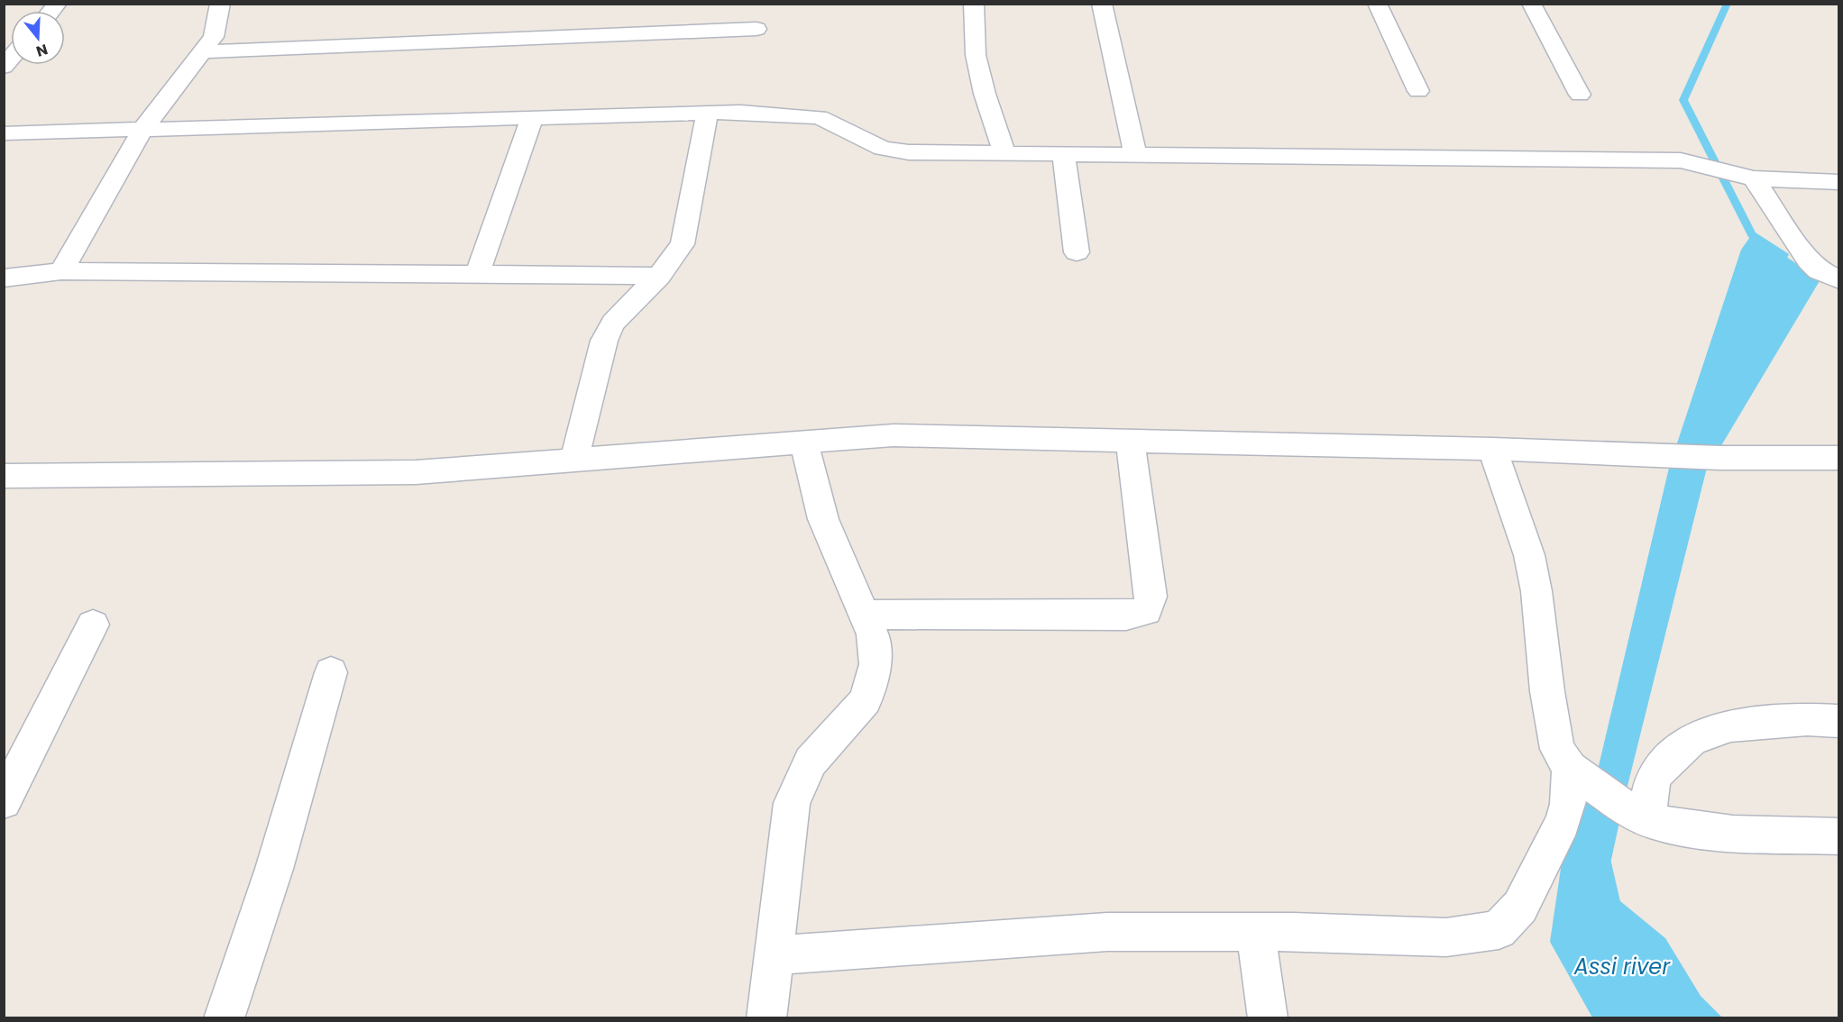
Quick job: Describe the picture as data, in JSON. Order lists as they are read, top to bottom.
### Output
{
  "water": ["Assi river"],
  "north": "bottom"
}
